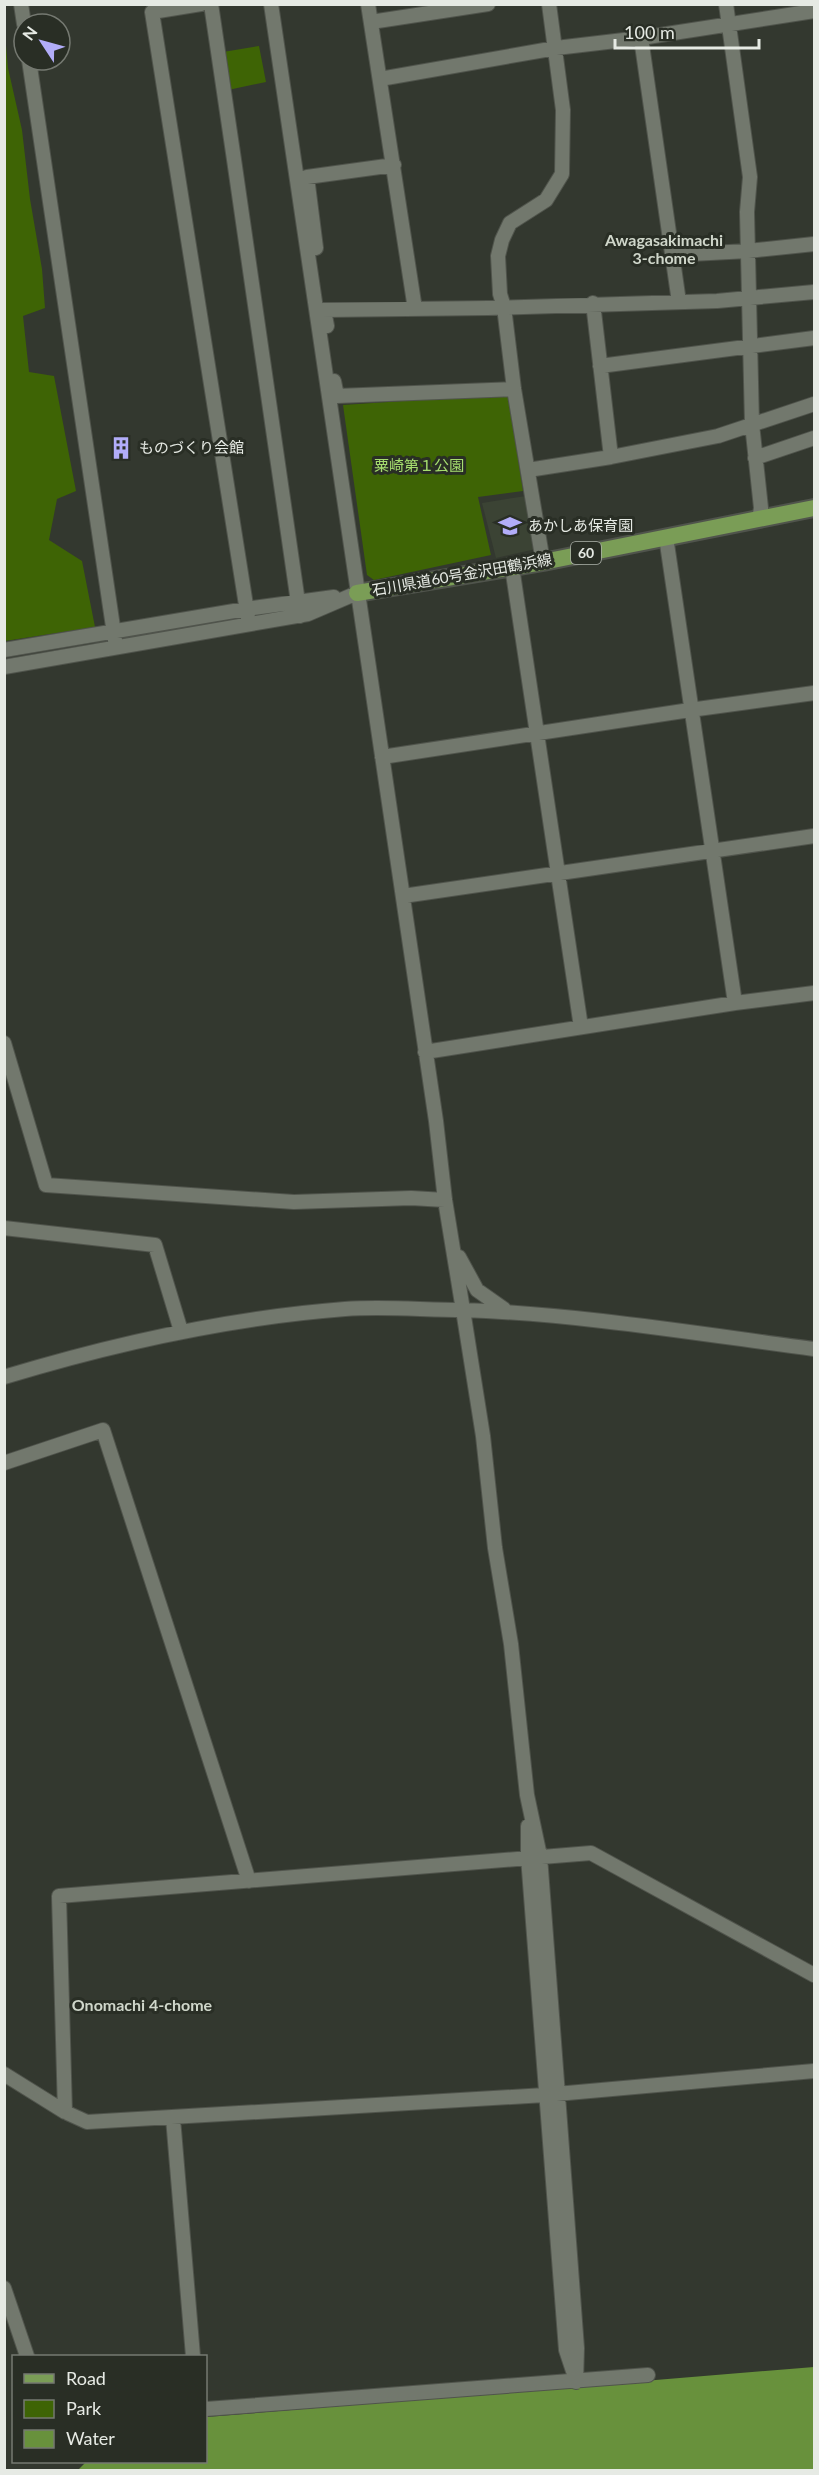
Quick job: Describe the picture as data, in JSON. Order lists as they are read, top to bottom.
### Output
{
  "streets": {
    "main road": ["60", "石川県道60号金沢田鶴浜線"]
  },
  "districts": ["Awagasakimachi 3-chome", "Onomachi 4-chome"],
  "parks": ["粟崎第１公園"],
  "places": {
    "building": ["ものづくり会館"],
    "school or university": ["あかしあ保育園"]
  },
  "legend": ["Road", "Park", "Water"],
  "scale_bar": "100 m",
  "north": "top left"
}
